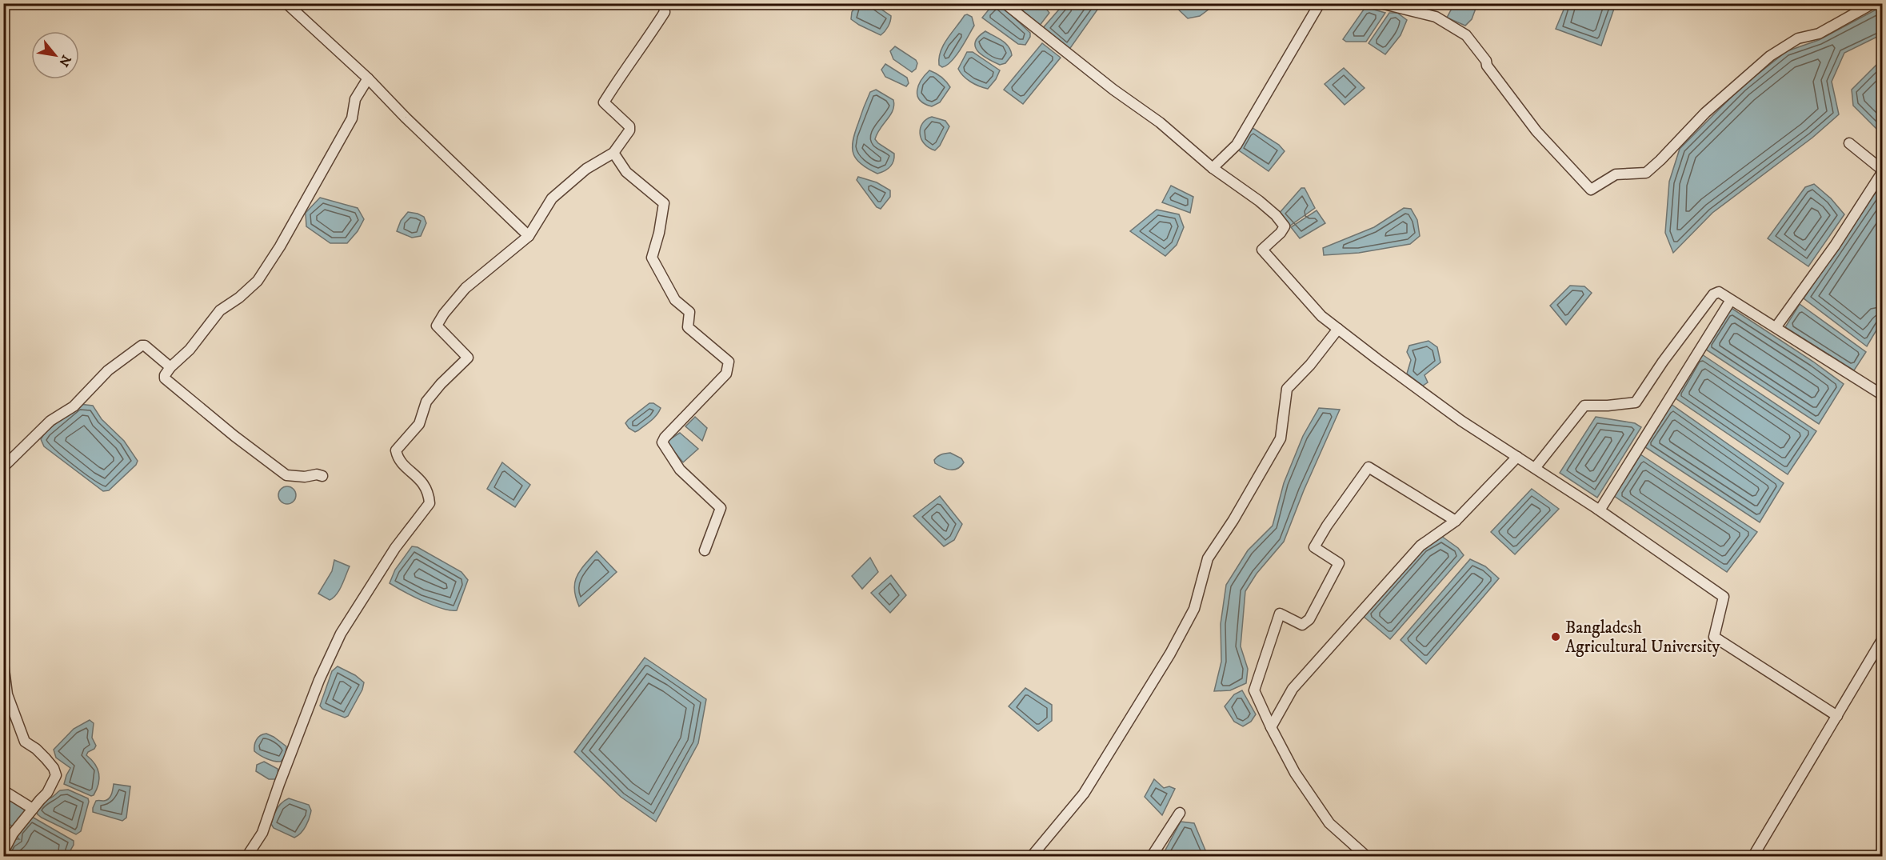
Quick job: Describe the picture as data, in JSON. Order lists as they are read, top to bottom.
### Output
{
  "places": ["Bangladesh Agricultural University"],
  "north": "bottom right"
}
